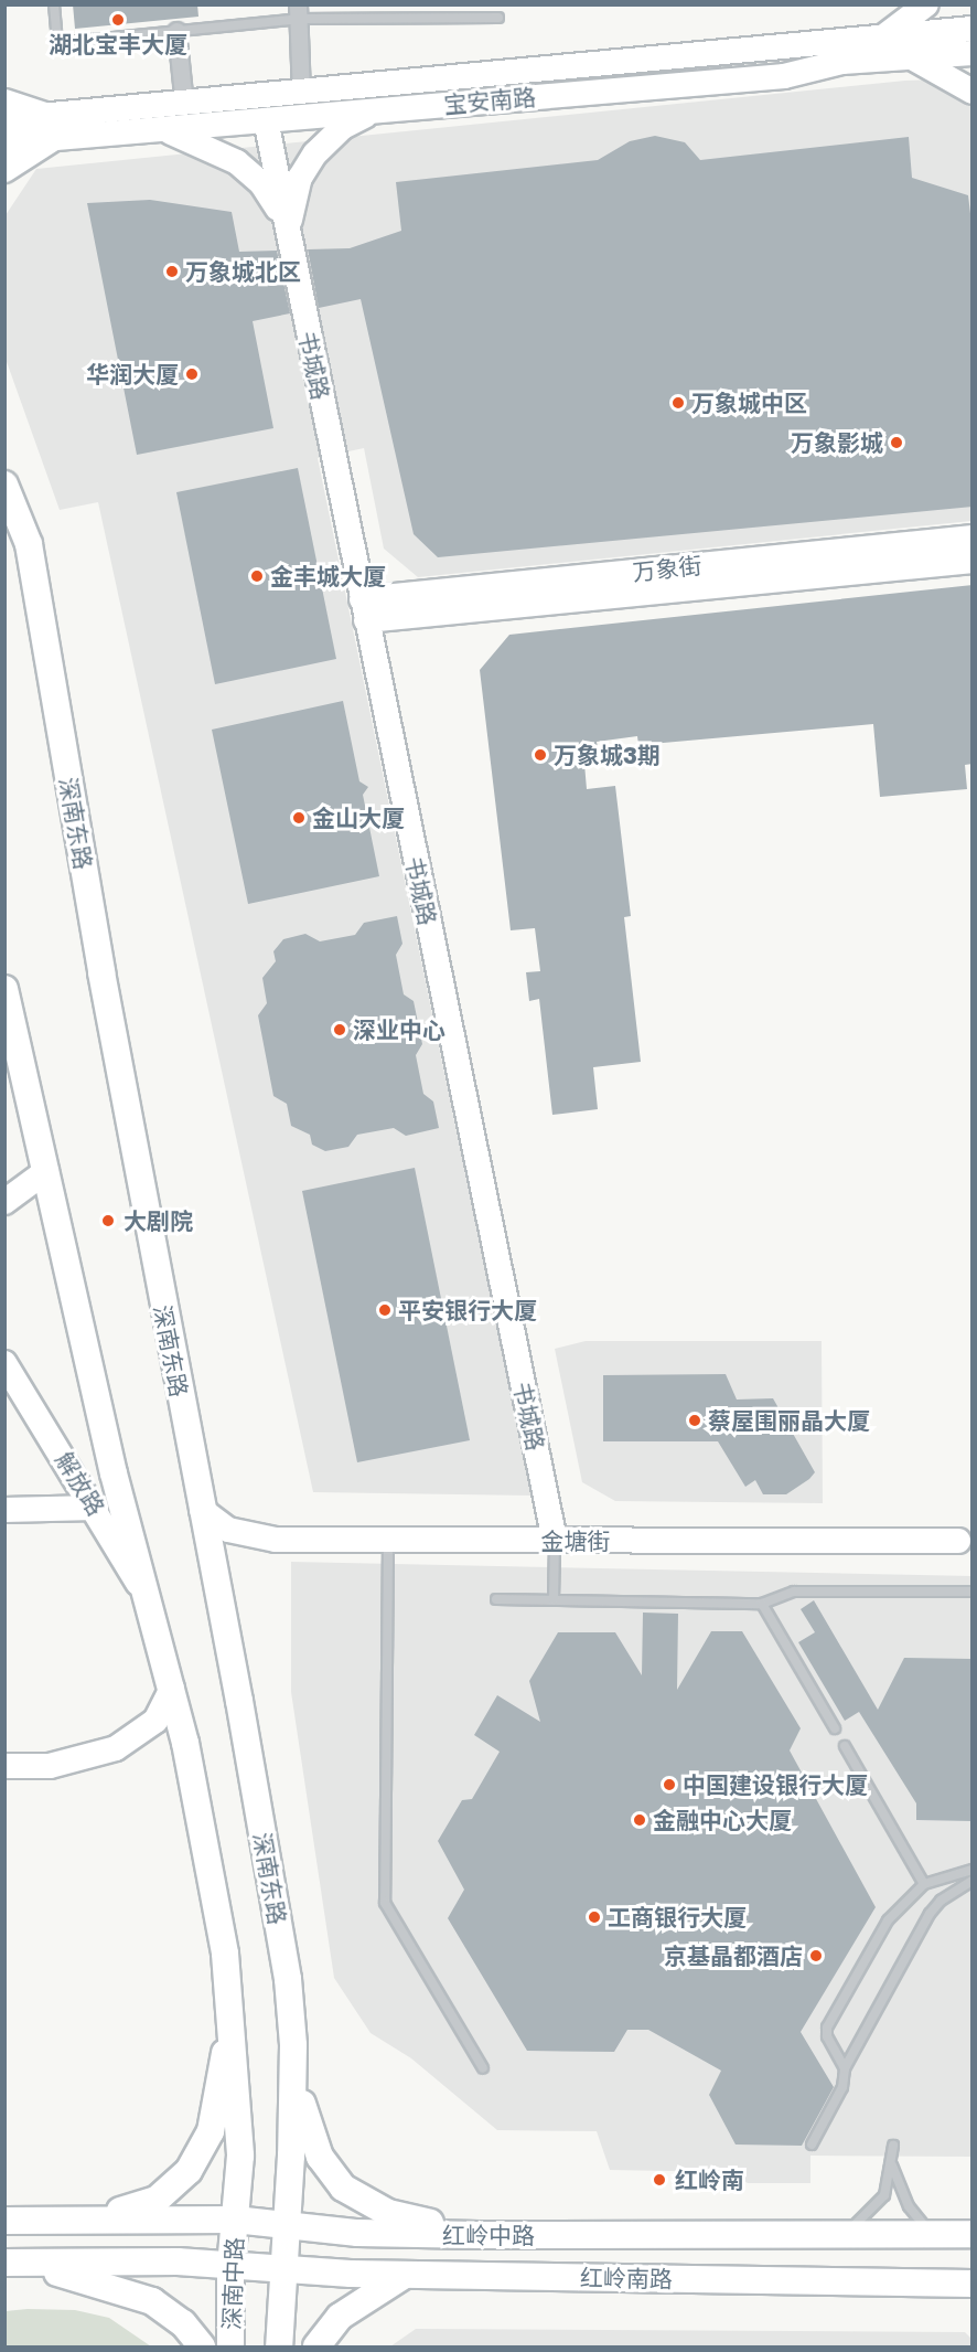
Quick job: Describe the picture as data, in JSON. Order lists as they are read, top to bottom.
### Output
{
  "streets": {
    "main road": [
      "深南东路",
      "红岭中路",
      "红岭南路",
      "深南中路"
    ],
    "street": [
      "宝安南路",
      "书城路",
      "万象街",
      "解放路",
      "金塘街"
    ]
  },
  "crossings": [
    ["宝安南路", "书城路"],
    ["书城路", "万象街"],
    ["书城路", "金塘街"],
    ["深南东路", "金塘街"],
    ["深南东路", "红岭中路"],
    ["深南东路", "深南中路"],
    ["红岭中路", "深南中路"],
    ["红岭南路", "深南中路"]
  ],
  "places": [
    "湖北宝丰大厦",
    "万象城北区",
    "华润大厦",
    "万象城中区",
    "万象影城",
    "金丰城大厦",
    "万象城3期",
    "金山大厦",
    "深业中心",
    "大剧院",
    "平安银行大厦",
    "蔡屋围丽晶大厦",
    "中国建设银行大厦",
    "金融中心大厦",
    "工商银行大厦",
    "京基晶都酒店",
    "红岭南"
  ]
}
